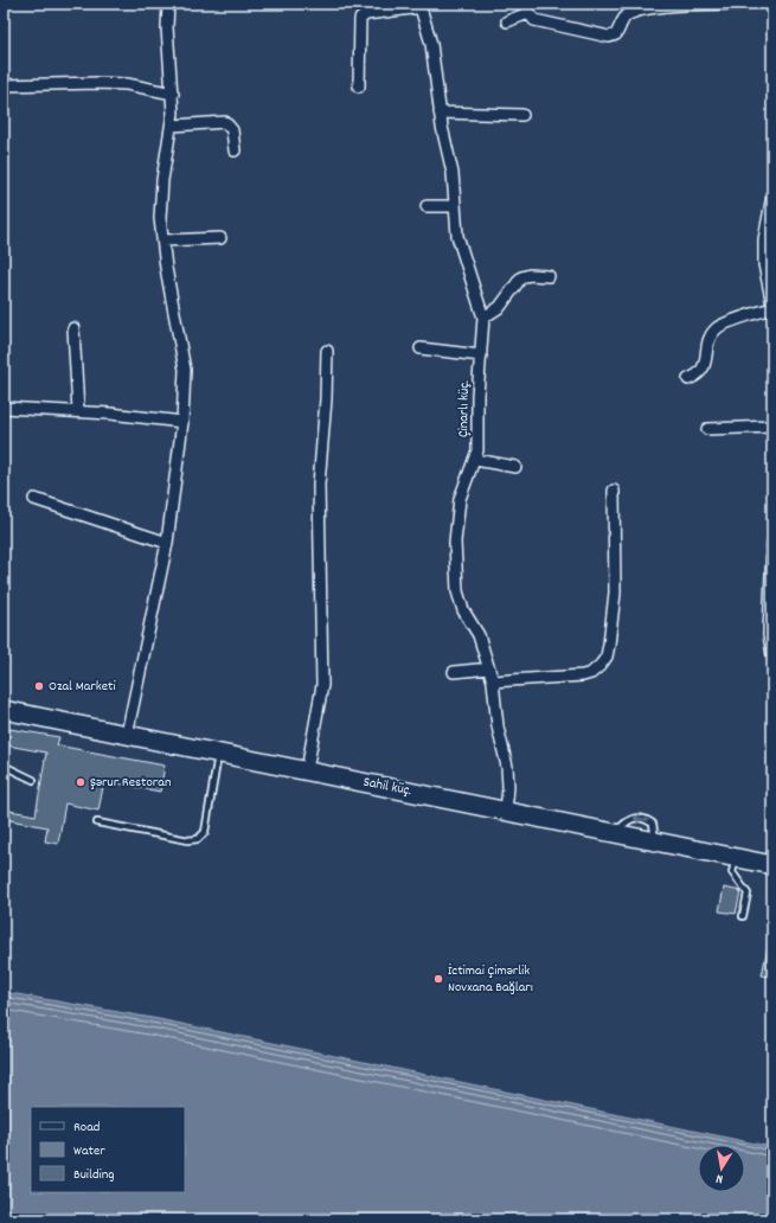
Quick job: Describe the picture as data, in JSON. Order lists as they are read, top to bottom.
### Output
{
  "streets": {
    "main road": ["Sahil küç."],
    "street": ["Çinarlı küç."]
  },
  "crossings": [
    ["Çinarlı küç.", "Sahil küç."]
  ],
  "places": ["Ozal Marketi", "Şərur Restoran", "İctimai Çimərlik Novxana Bağları"],
  "legend": ["Road", "Water", "Building"],
  "north": "bottom"
}
